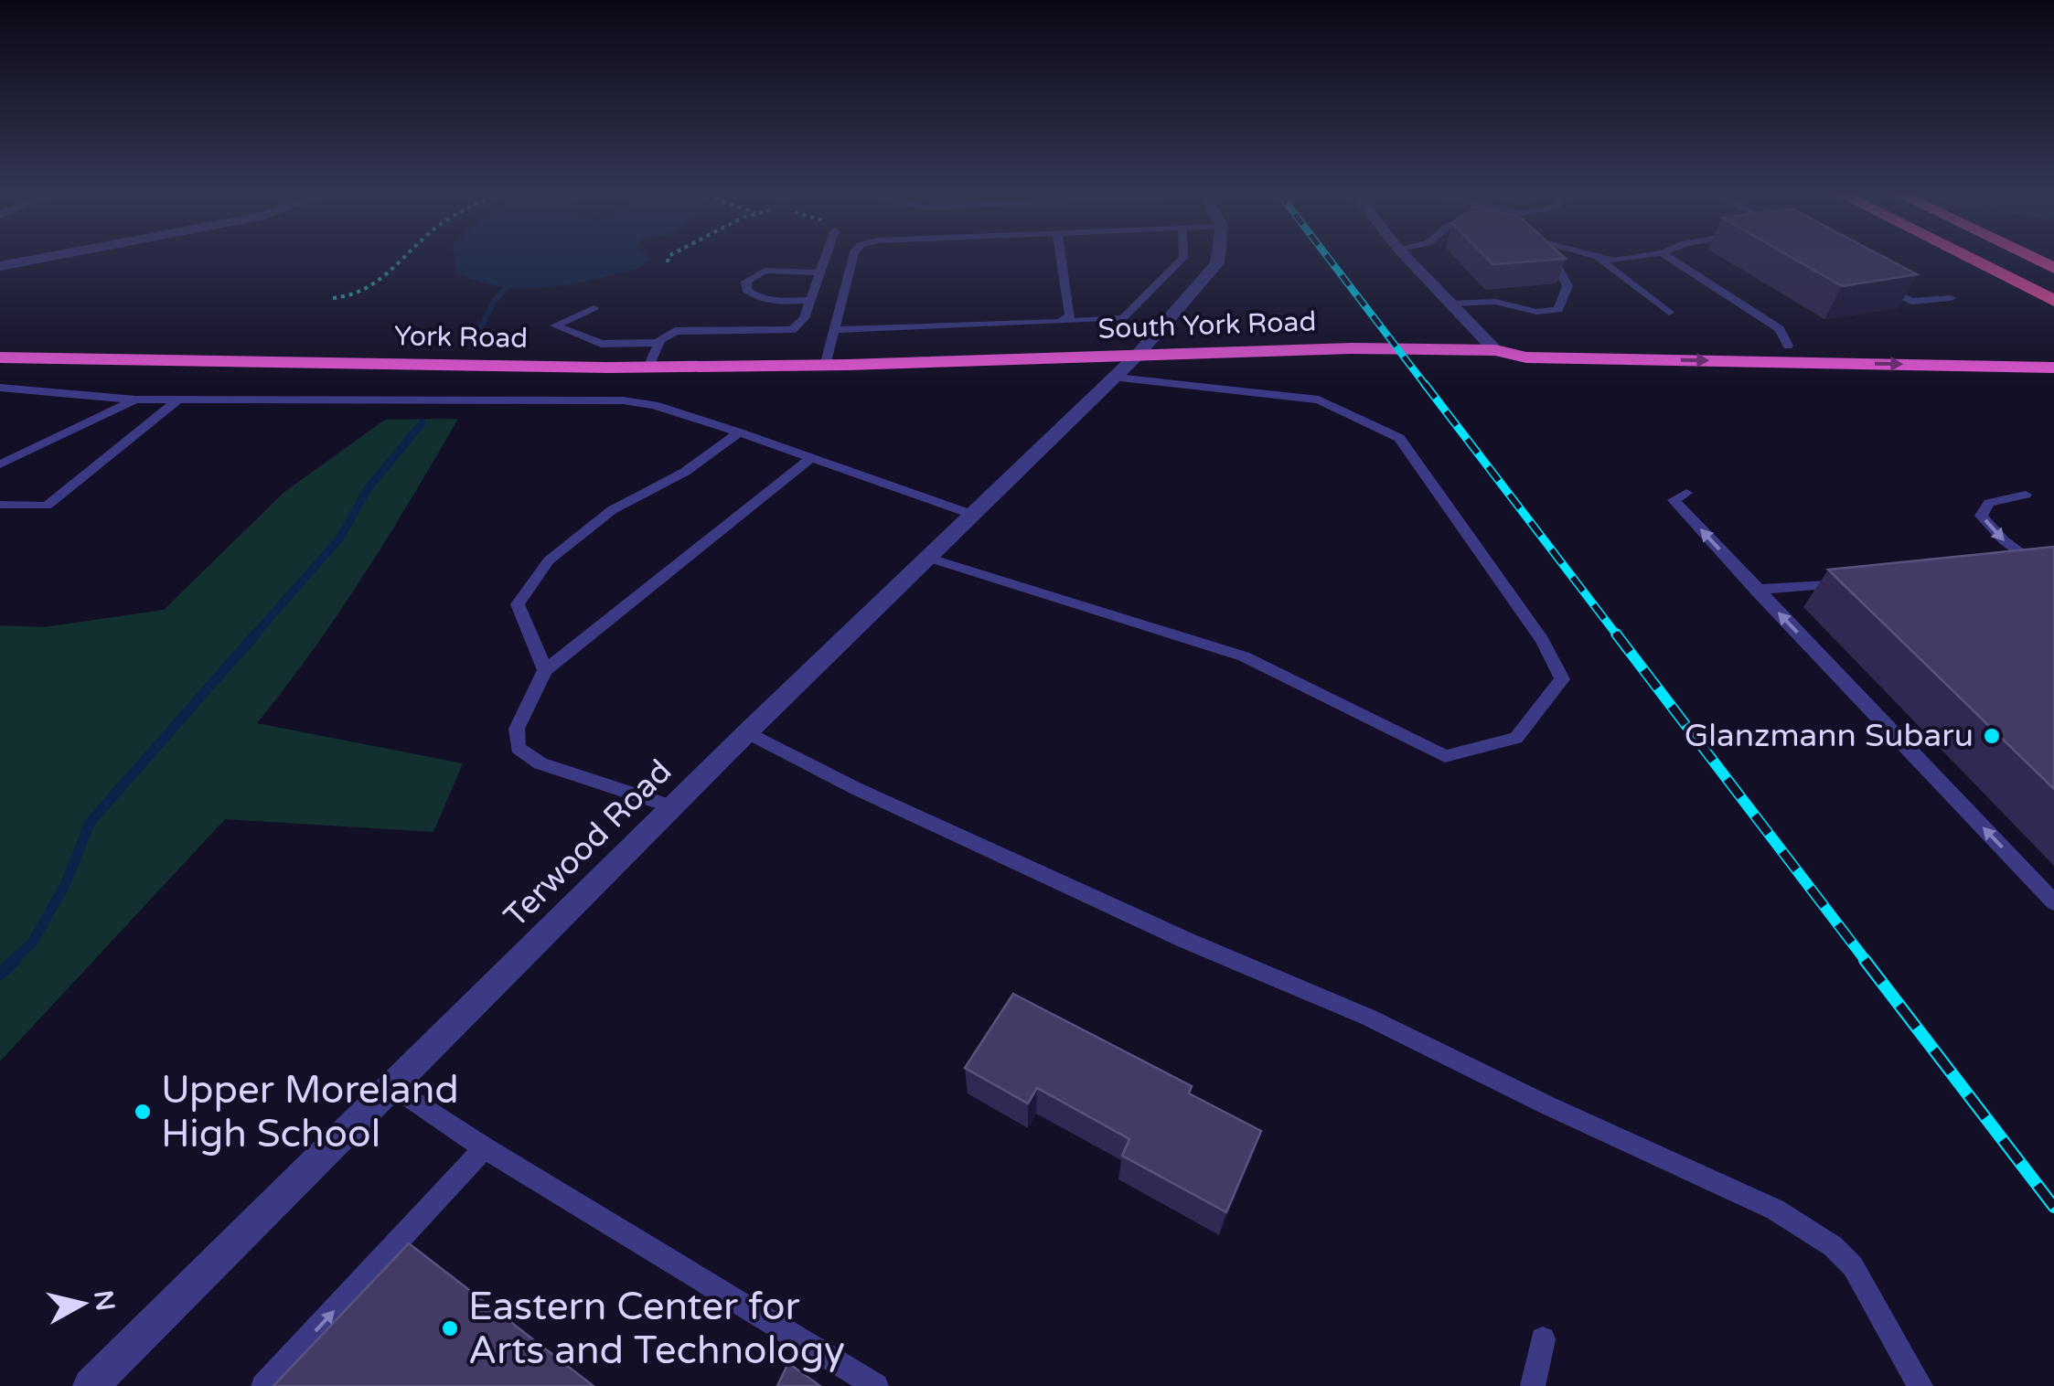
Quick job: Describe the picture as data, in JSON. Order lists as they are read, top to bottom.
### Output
{
  "streets": {
    "highway": ["South York Road", "York Road"],
    "street": ["Terwood Road"]
  },
  "crossings": [
    ["South York Road", "York Road"],
    ["South York Road", "Terwood Road"]
  ],
  "places": ["Glanzmann Subaru", "Upper Moreland High School", "Eastern Center for Arts and Technology"],
  "north": "right"
}
